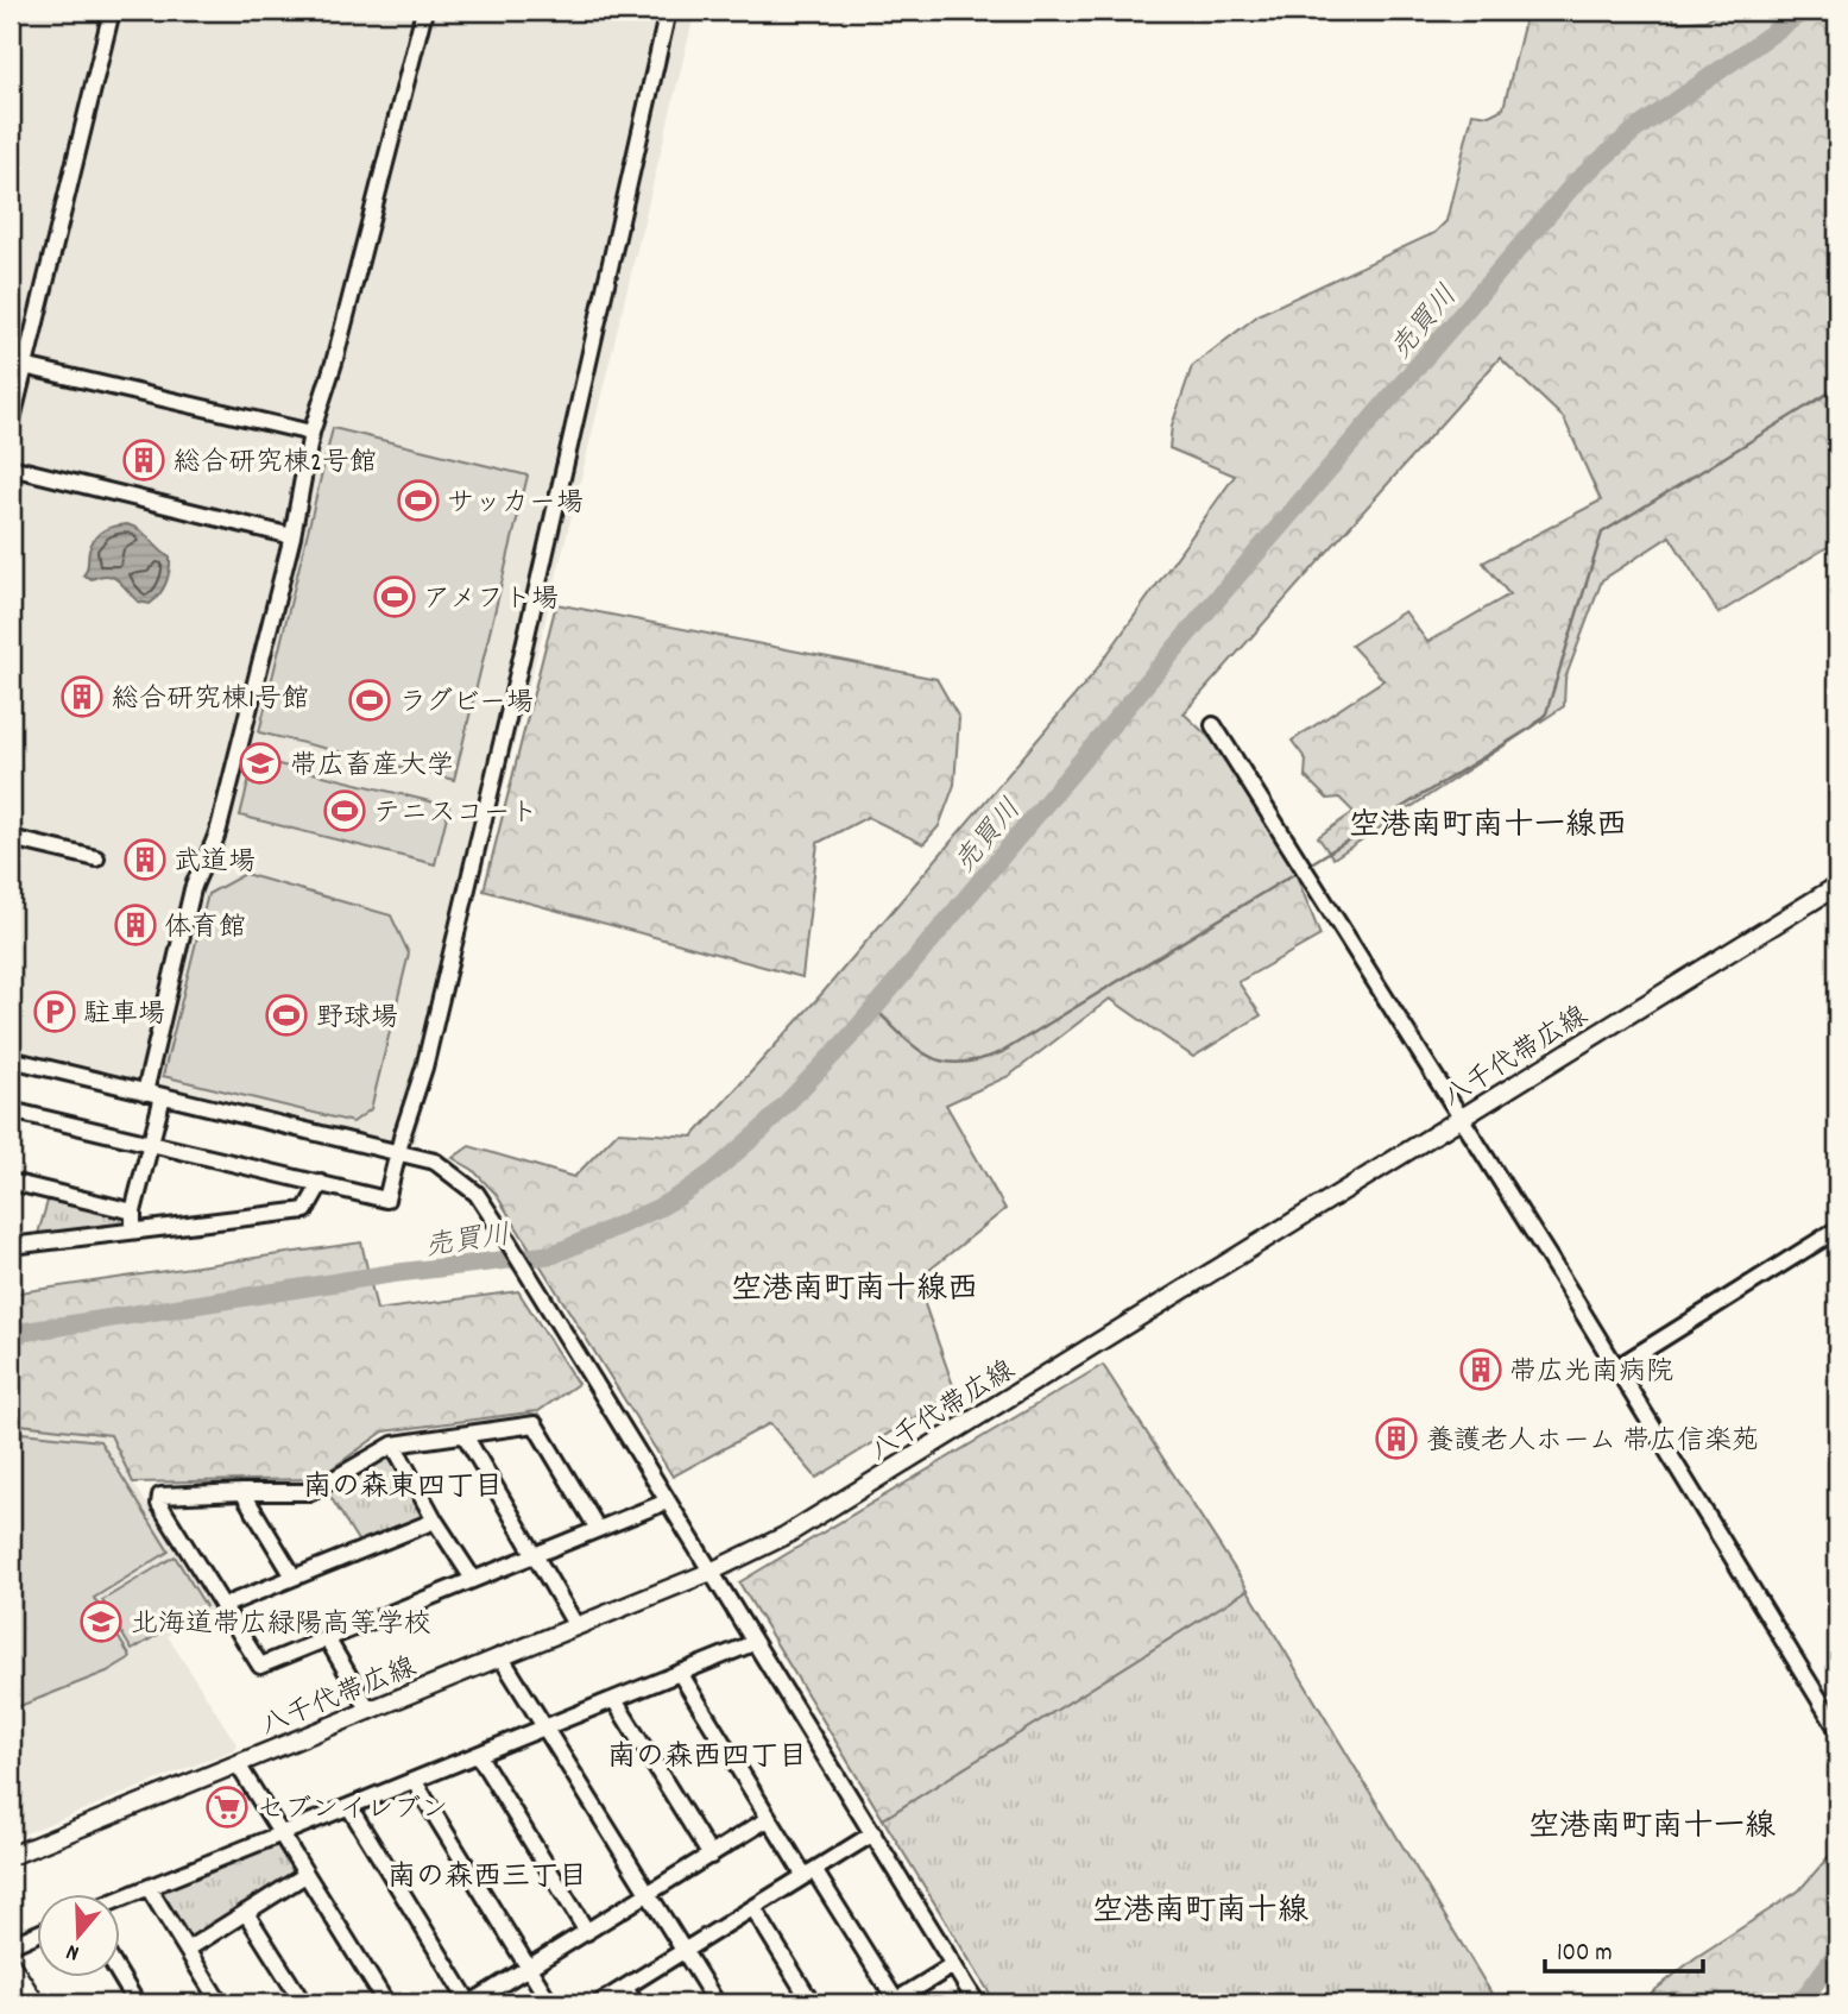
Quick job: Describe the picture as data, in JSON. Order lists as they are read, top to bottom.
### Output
{
  "streets": {
    "main road": ["八千代帯広線"]
  },
  "districts": [
    "空港南町南十一線西",
    "空港南町南十線西",
    "南の森東四丁目",
    "南の森西四丁目",
    "空港南町南十一線",
    "南の森西三丁目",
    "空港南町南十線"
  ],
  "water": ["売買川"],
  "places": {
    "building": [
      "総合研究棟2号館",
      "総合研究棟1号館",
      "武道場",
      "体育館",
      "帯広光南病院",
      "養護老人ホーム 帯広信楽苑"
    ],
    "sports": [
      "サッカー場",
      "アメフト場",
      "ラグビー場",
      "テニスコート",
      "野球場"
    ],
    "school or university": ["帯広畜産大学", "北海道帯広緑陽高等学校"],
    "parking": ["駐車場"],
    "supermarket": ["セブンイレブン"]
  },
  "scale_bar": "100 m",
  "north": "bottom"
}
